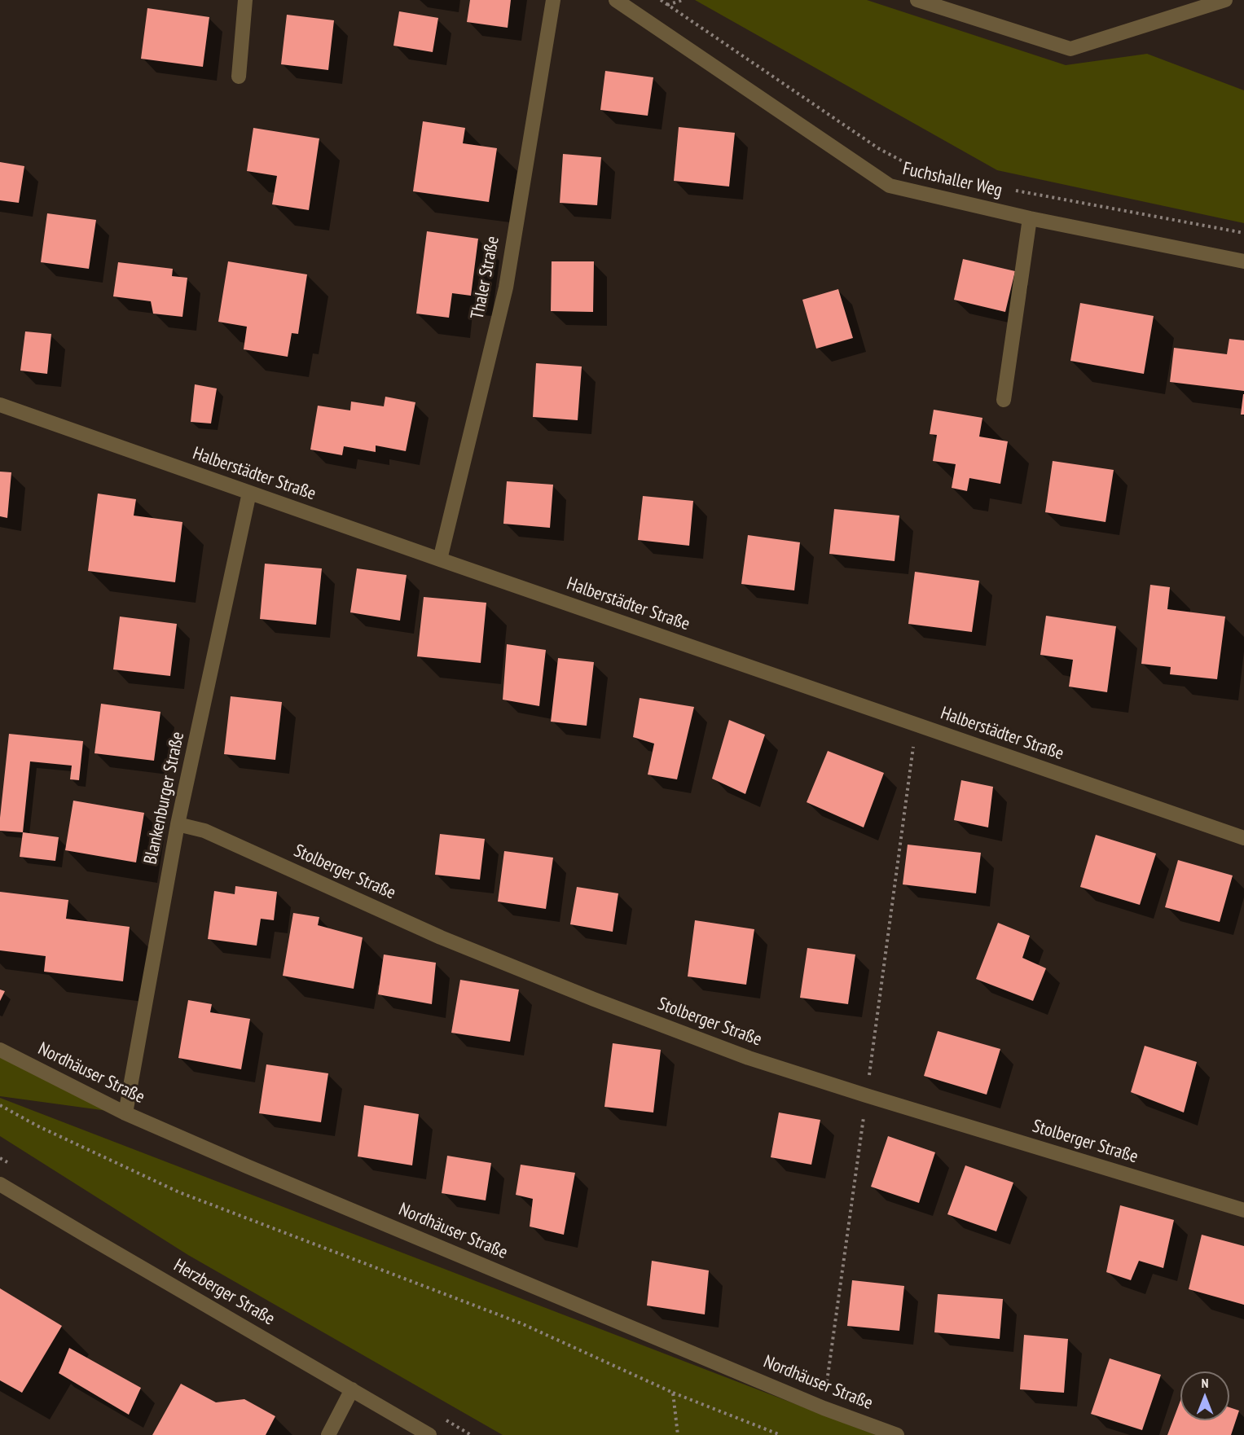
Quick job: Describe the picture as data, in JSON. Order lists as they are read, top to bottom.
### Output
{
  "streets": {
    "street": [
      "Fuchshaller Weg",
      "Thaler Straße",
      "Halberstädter Straße",
      "Blankenburger Straße",
      "Stolberger Straße",
      "Nordhäuser Straße",
      "Herzberger Straße"
    ]
  },
  "crossings": [
    ["Thaler Straße", "Halberstädter Straße"],
    ["Halberstädter Straße", "Blankenburger Straße"],
    ["Blankenburger Straße", "Stolberger Straße"],
    ["Blankenburger Straße", "Nordhäuser Straße"]
  ],
  "north": "top"
}
